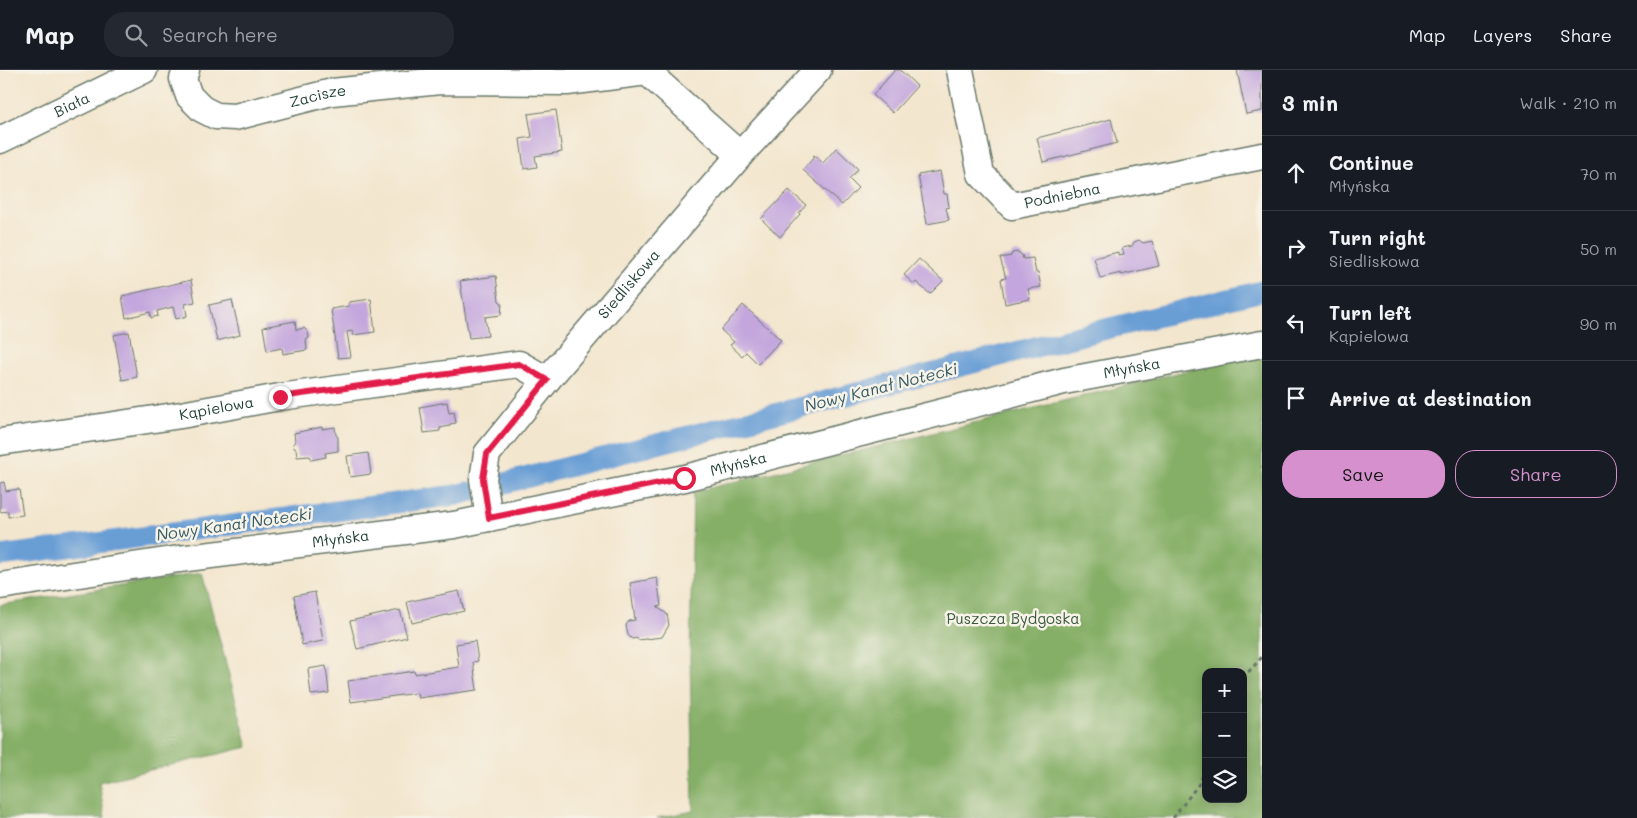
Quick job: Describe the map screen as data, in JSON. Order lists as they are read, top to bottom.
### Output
{
  "streets": {
    "street": [
      "Zacisze",
      "Biała",
      "Podniebna",
      "Siedliskowa",
      "Młyńska",
      "Kąpielowa"
    ]
  },
  "crossings": [
    ["Zacisze", "Siedliskowa"],
    ["Siedliskowa", "Młyńska"],
    ["Siedliskowa", "Kąpielowa"]
  ],
  "water": ["Nowy Kanał Notecki"],
  "parks": ["Puszcza Bydgoska"],
  "page": {
    "header": "Map",
    "search": "Search here",
    "nav": ["Map", "Layers", "Share"],
    "heading": ["3 min", "Walk · 210 m"],
    "list": [
      ["Continue", "Młyńska", "70 m"],
      ["Turn right", "Siedliskowa", "50 m"],
      ["Turn left", "Kąpielowa", "90 m"],
      "Arrive at destination"
    ],
    "buttons": ["Save", "Share"],
    "map_buttons": ["+", "−"]
  }
}
